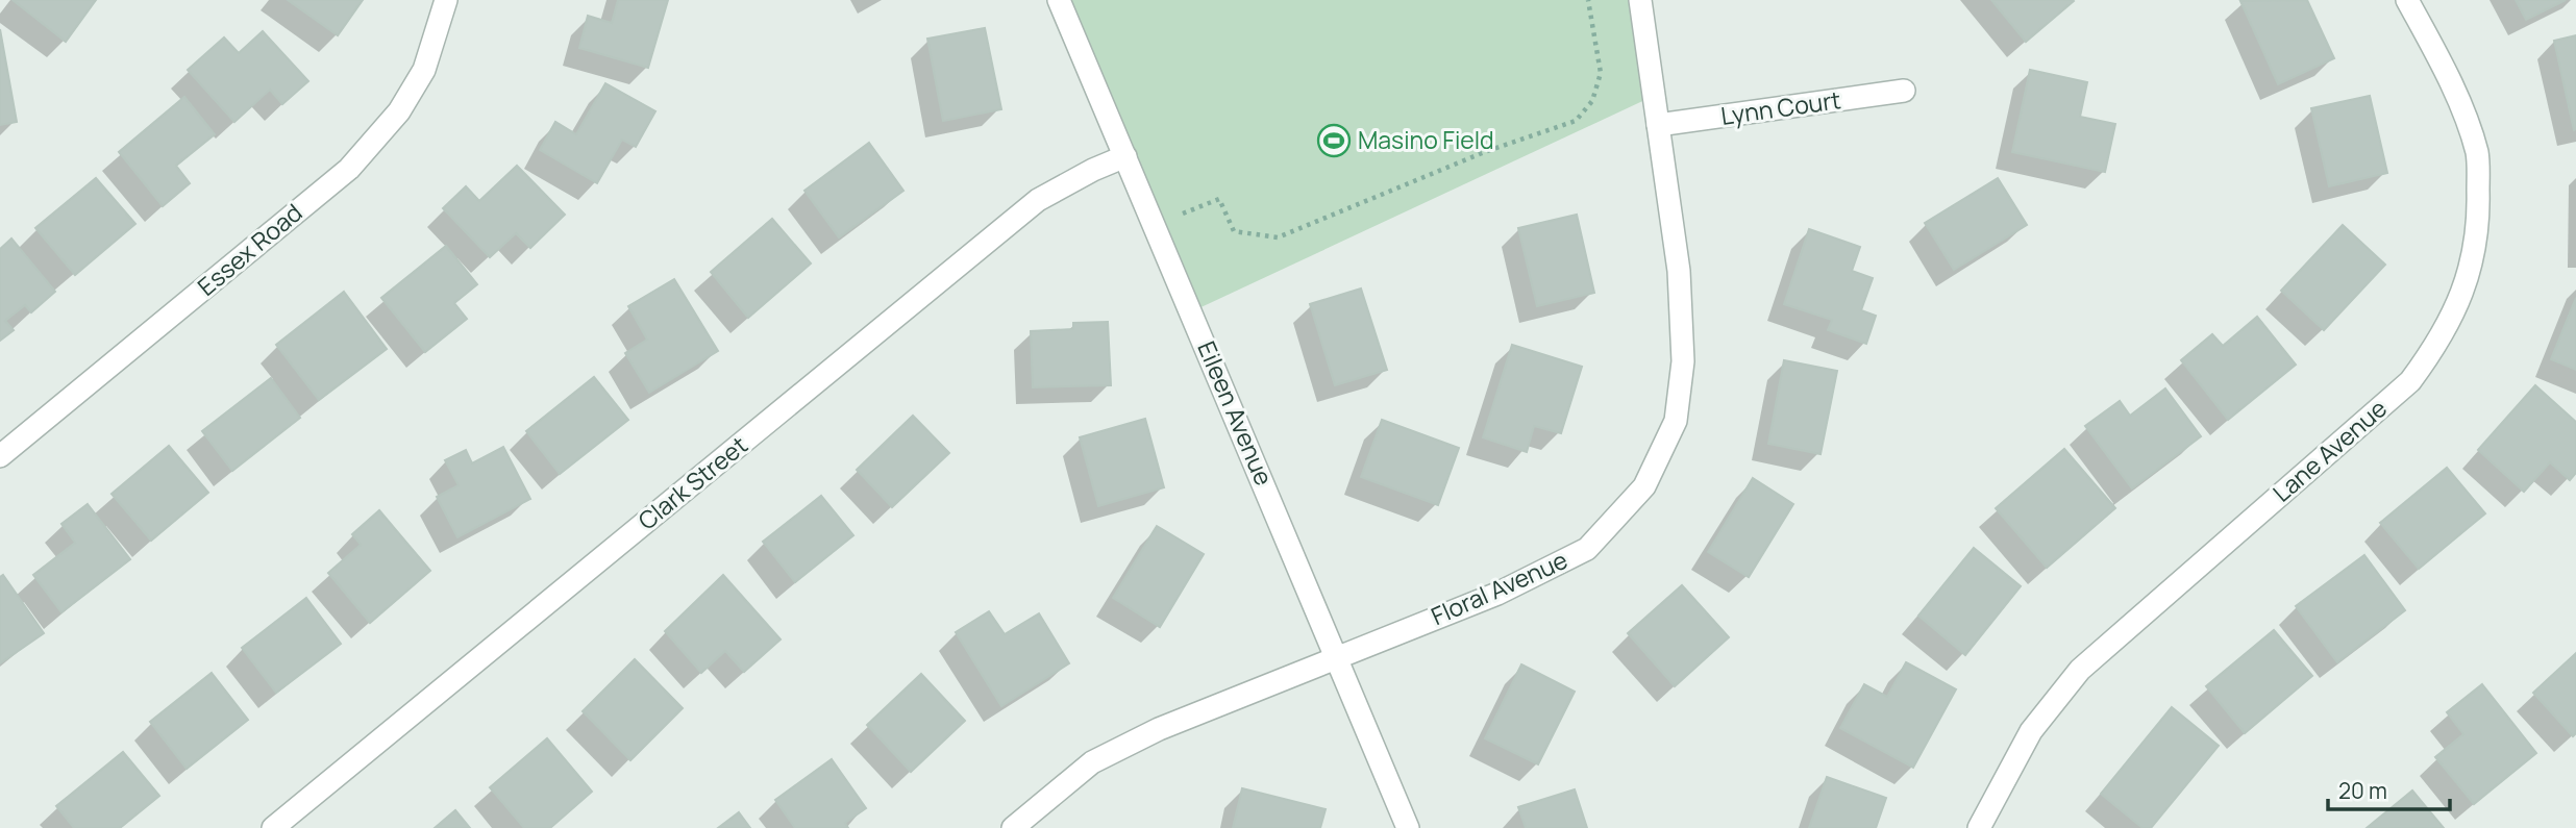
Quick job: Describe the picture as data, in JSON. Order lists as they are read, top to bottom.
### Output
{
  "streets": {
    "street": [
      "Lynn Court",
      "Essex Road",
      "Eileen Avenue",
      "Lane Avenue",
      "Clark Street",
      "Floral Avenue"
    ]
  },
  "crossings": [
    ["Lynn Court", "Floral Avenue"],
    ["Eileen Avenue", "Clark Street"],
    ["Eileen Avenue", "Floral Avenue"]
  ],
  "places": {
    "sports": ["Masino Field"]
  },
  "scale_bar": "20 m"
}
